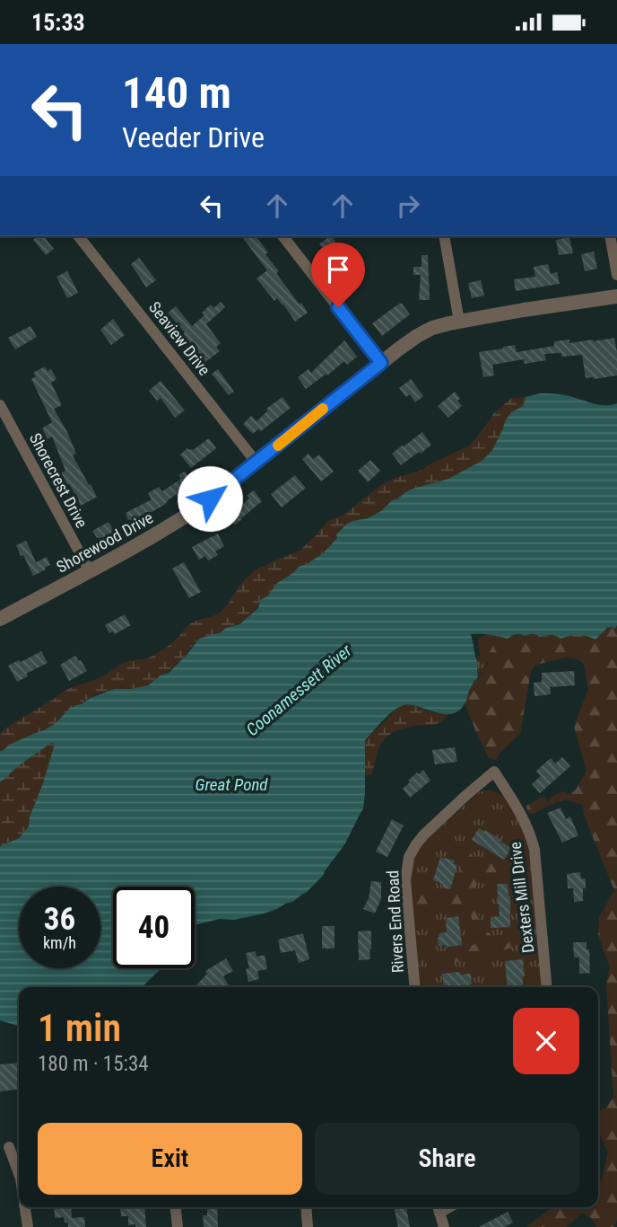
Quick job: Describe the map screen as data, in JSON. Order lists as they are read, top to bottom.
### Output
{
  "streets": {
    "street": [
      "Seaview Drive",
      "Shorecrest Drive",
      "Shorewood Drive",
      "Dexters Mill Drive",
      "Rivers End Road"
    ]
  },
  "crossings": [
    ["Seaview Drive", "Shorewood Drive"],
    ["Shorecrest Drive", "Shorewood Drive"],
    ["Dexters Mill Drive", "Rivers End Road"]
  ],
  "water": ["Coonamessett River", "Great Pond"],
  "page": {
    "status": "15:33",
    "turn": ["140 m", "Veeder Drive"],
    "speed": "36 km/h",
    "limit": "40",
    "heading": ["1 min", "180 m · 15:34"],
    "buttons": ["Exit", "Share"]
  }
}
